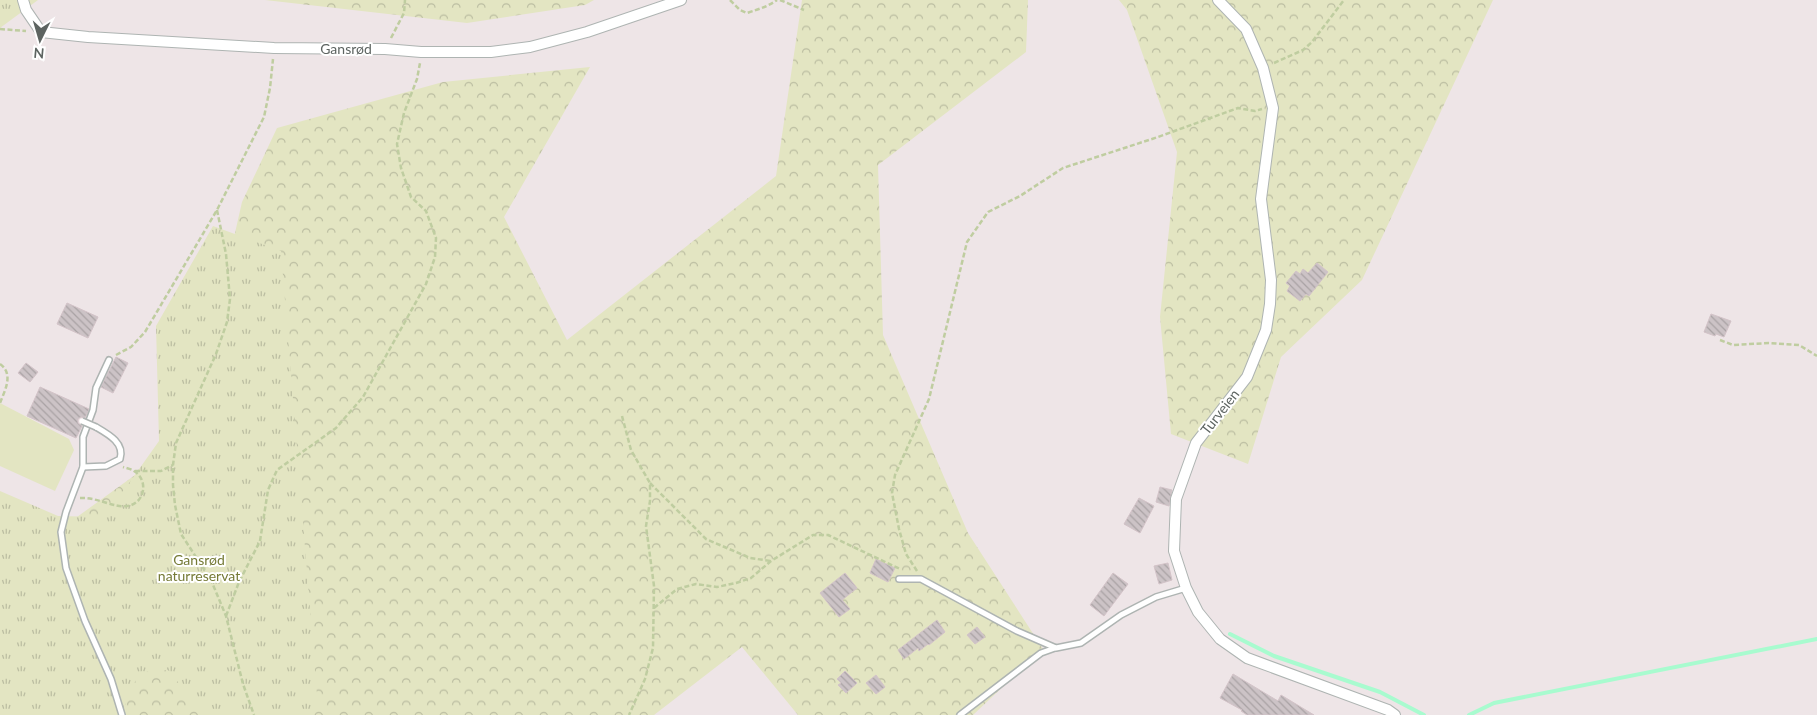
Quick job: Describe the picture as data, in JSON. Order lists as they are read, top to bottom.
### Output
{
  "streets": {
    "street": ["Gansrød", "Turveien"]
  },
  "parks": ["Gansrød naturreservat"],
  "north": "bottom"
}
